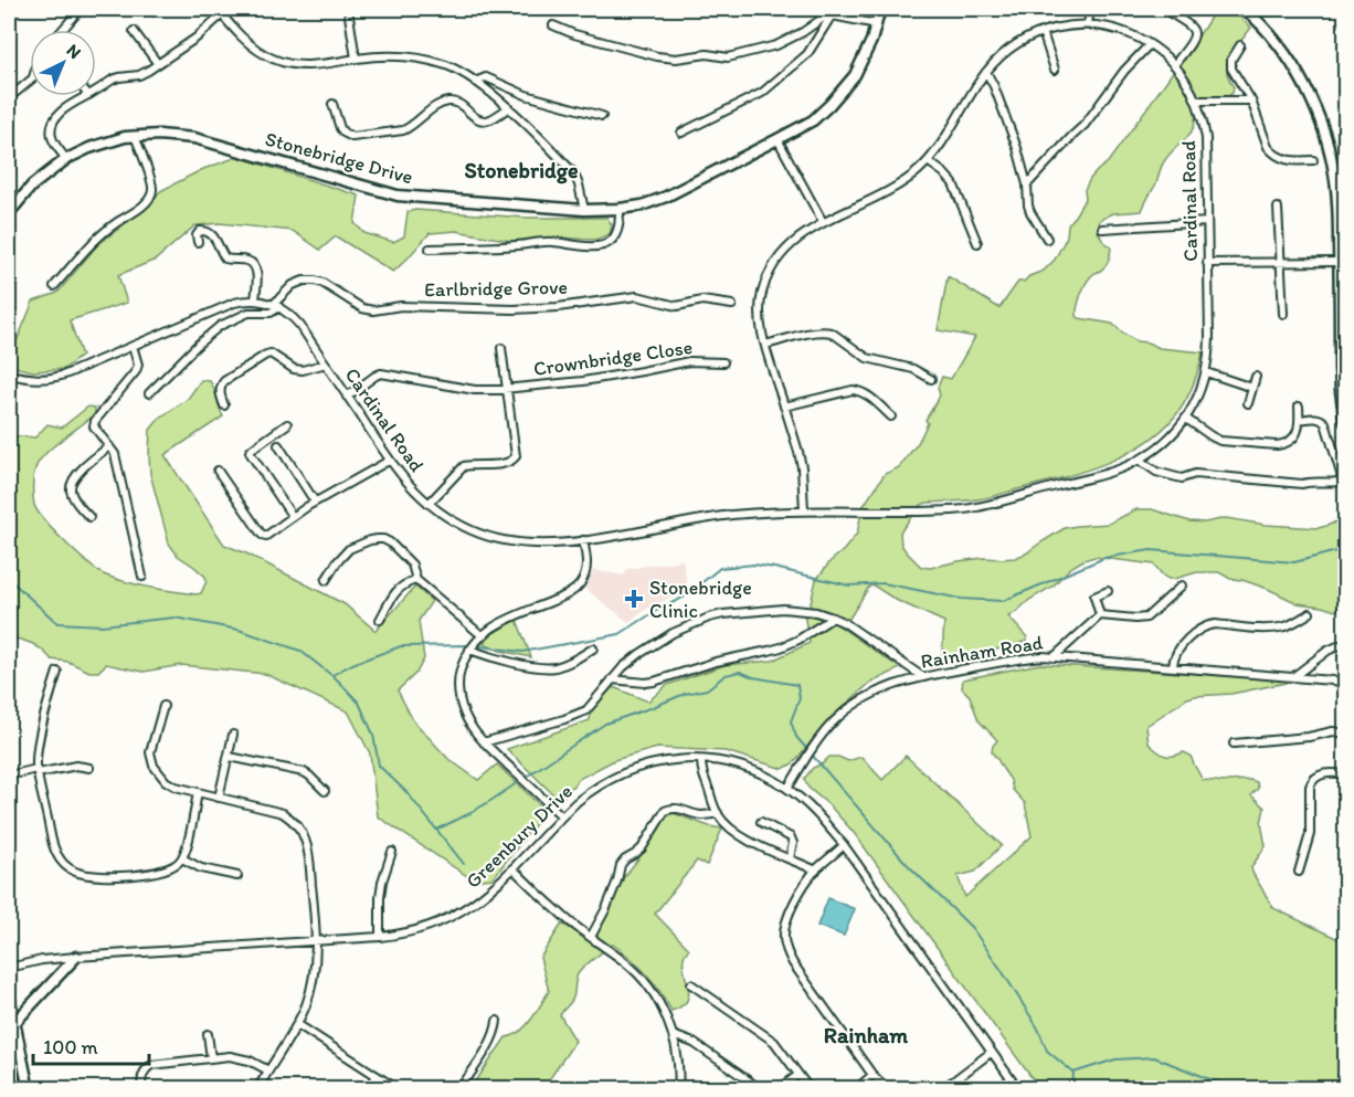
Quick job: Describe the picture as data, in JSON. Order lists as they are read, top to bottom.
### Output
{
  "streets": {
    "street": [
      "Stonebridge Drive",
      "Cardinal Road",
      "Earlbridge Grove",
      "Crownbridge Close",
      "Rainham Road",
      "Greenbury Drive"
    ]
  },
  "crossings": [
    ["Cardinal Road", "Earlbridge Grove"],
    ["Cardinal Road", "Crownbridge Close"],
    ["Rainham Road", "Greenbury Drive"]
  ],
  "districts": ["Stonebridge", "Rainham"],
  "places": {
    "health": ["Stonebridge Clinic"]
  },
  "scale_bar": "100 m",
  "north": "top right"
}
